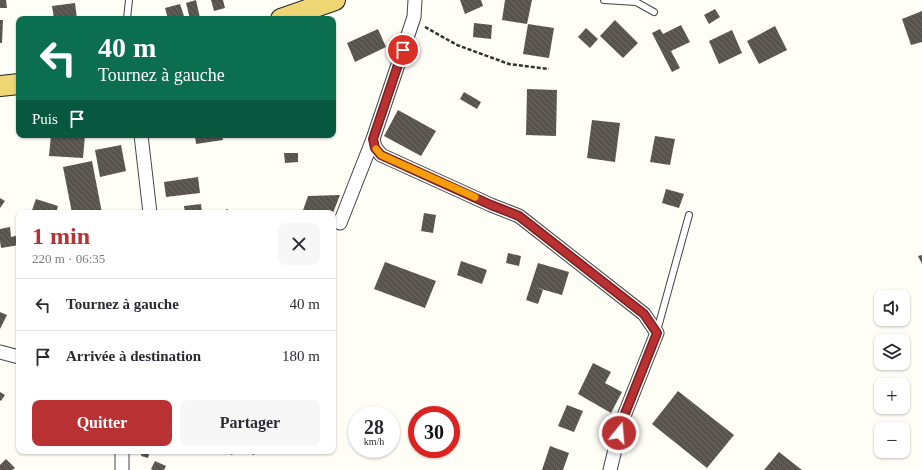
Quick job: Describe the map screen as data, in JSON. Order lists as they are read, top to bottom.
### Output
{
  "page": {
    "turn": ["40 m", "Tournez à gauche"],
    "then": "Puis",
    "heading": ["1 min", "220 m · 06:35"],
    "list": [
      {
        "name": "Tournez à gauche",
        "value": "40 m"
      },
      {
        "name": "Arrivée à destination",
        "value": "180 m"
      }
    ],
    "map_buttons": ["+", "−"],
    "buttons": ["Quitter", "Partager"],
    "speed": "28 km/h",
    "limit": "30"
  }
}
